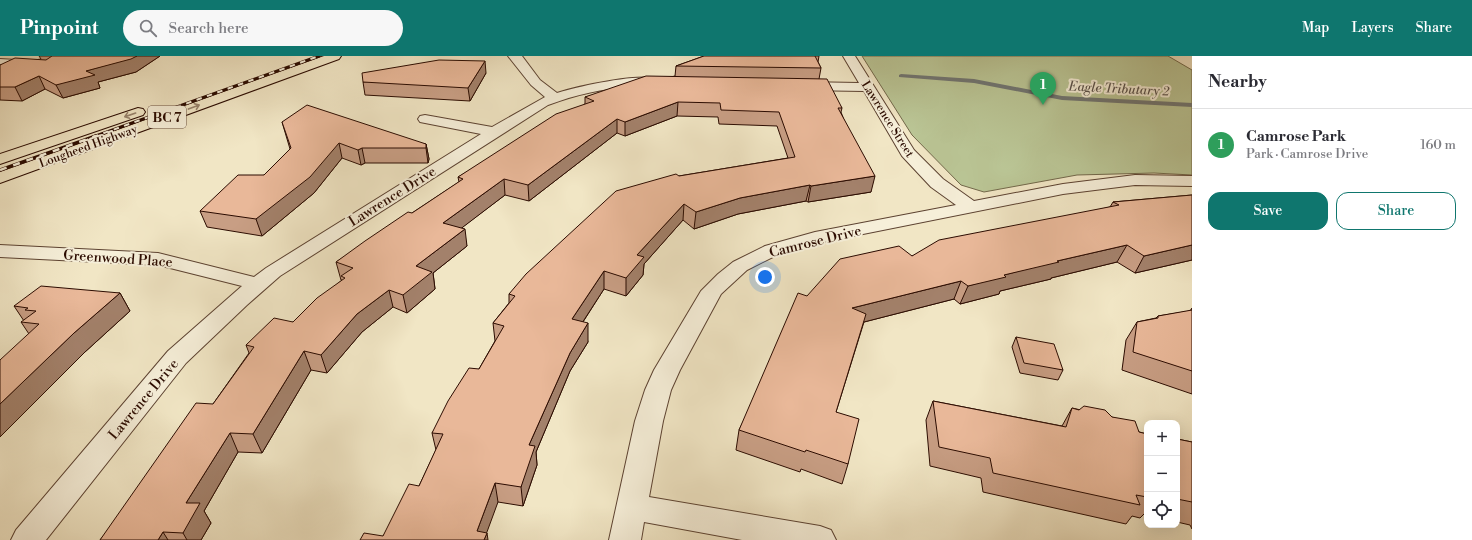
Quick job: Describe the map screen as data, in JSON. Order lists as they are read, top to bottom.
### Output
{
  "streets": {
    "main road": ["BC 7", "Lougheed Highway"],
    "street": [
      "Lawrence Street",
      "Lawrence Drive",
      "Camrose Drive",
      "Greenwood Place"
    ]
  },
  "crossings": [
    ["Lawrence Street", "Camrose Drive"],
    ["Lawrence Drive", "Greenwood Place"]
  ],
  "water": ["Eagle Tributary 2"],
  "page": {
    "header": "Pinpoint",
    "search": "Search here",
    "nav": ["Map", "Layers", "Share"],
    "heading": "Nearby",
    "pins": "1",
    "list": [
      {
        "mark": "1",
        "name": "Camrose Park",
        "note": "Park · Camrose Drive",
        "value": "160 m"
      }
    ],
    "buttons": ["Save", "Share"],
    "map_buttons": ["+", "−"]
  }
}
